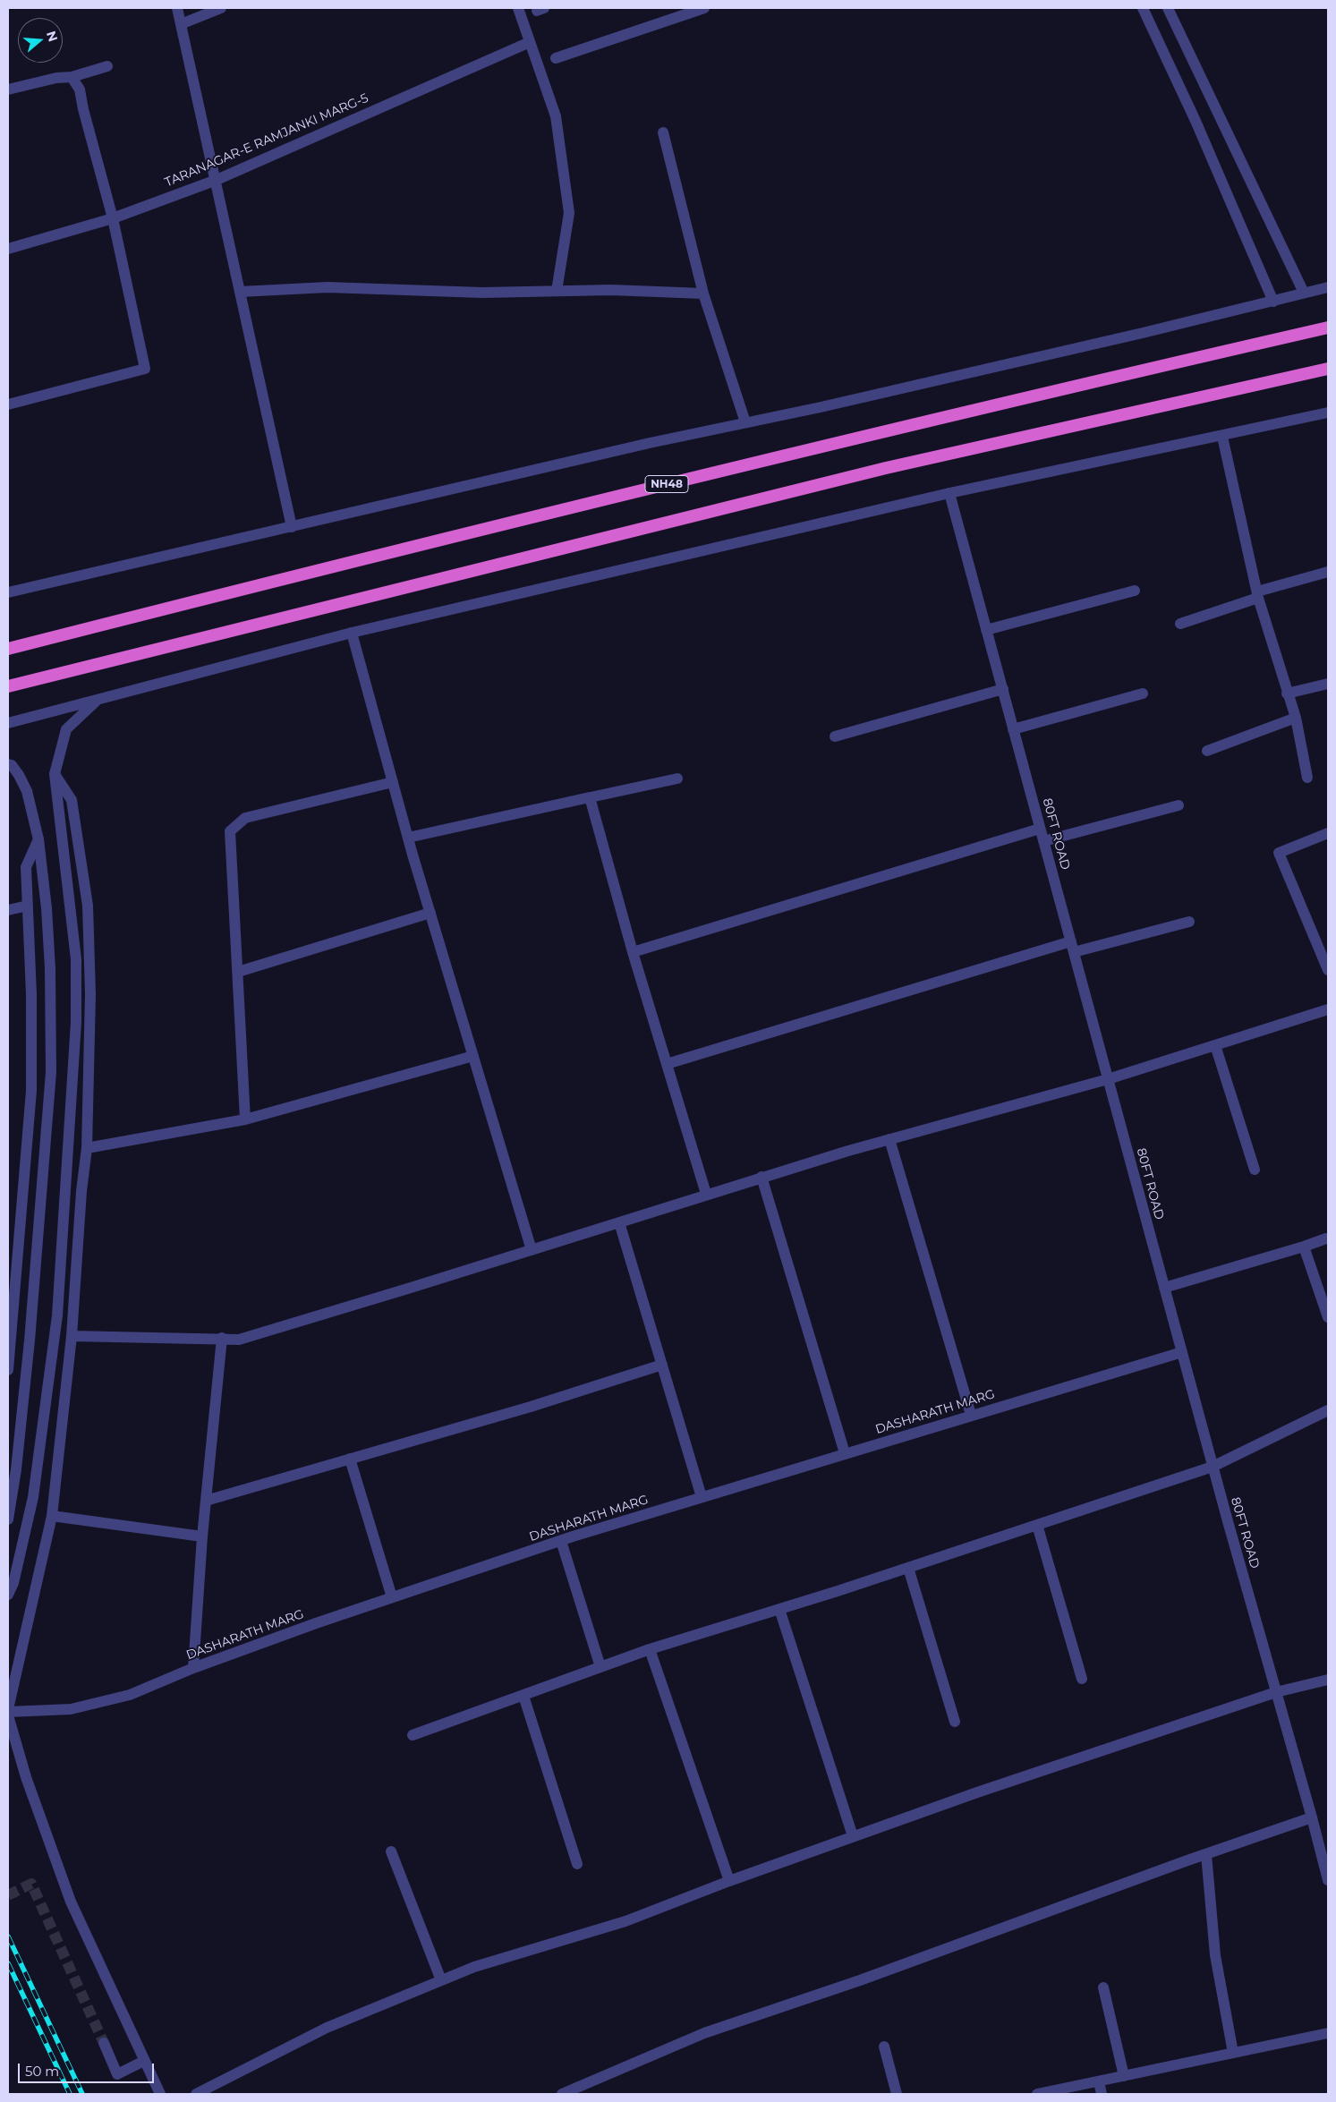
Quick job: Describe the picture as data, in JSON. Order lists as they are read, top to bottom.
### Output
{
  "streets": {
    "highway": ["NH48"],
    "street": ["TARANAGAR-E RAMJANKI MARG-5", "80FT ROAD", "DASHARATH MARG"]
  },
  "crossings": [
    ["80FT ROAD", "DASHARATH MARG"]
  ],
  "scale_bar": "50 m",
  "north": "right"
}
